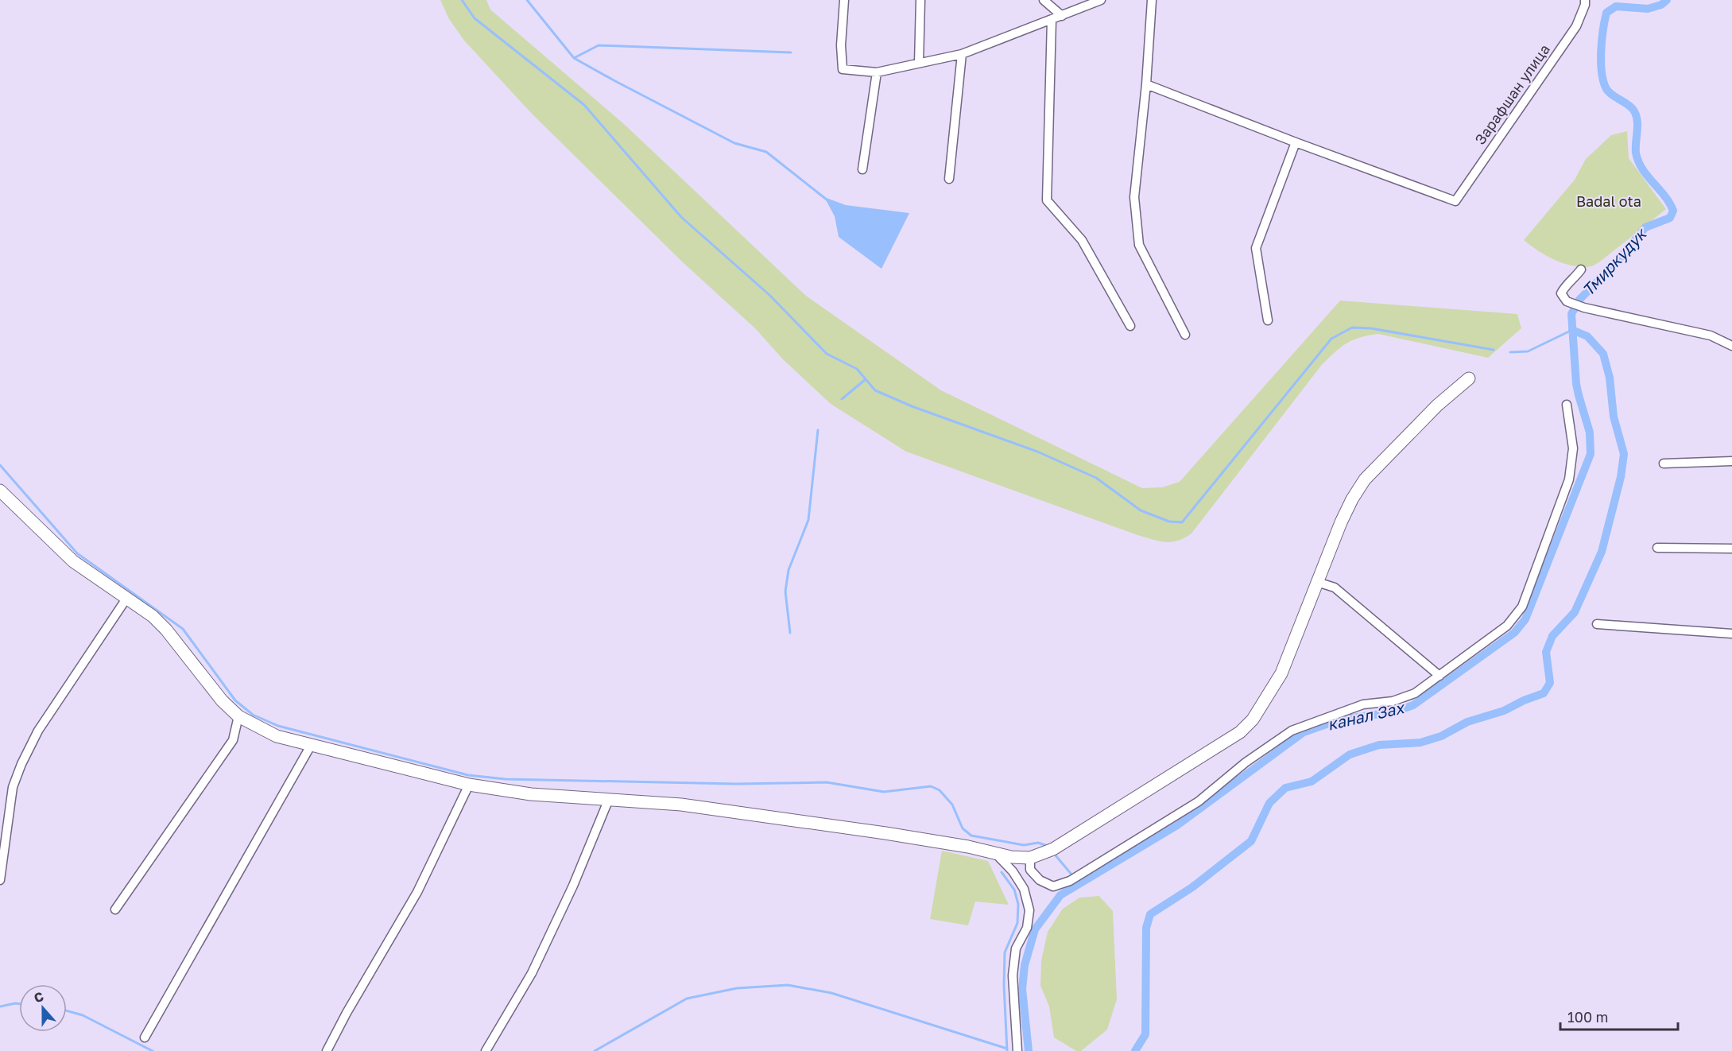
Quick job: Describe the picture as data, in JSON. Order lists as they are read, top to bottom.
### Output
{
  "streets": {
    "street": ["Зарафшан улица"]
  },
  "water": ["Тмиркудук", "канал Зах"],
  "parks": ["Badal ota"],
  "scale_bar": "100 m",
  "north": "top"
}
